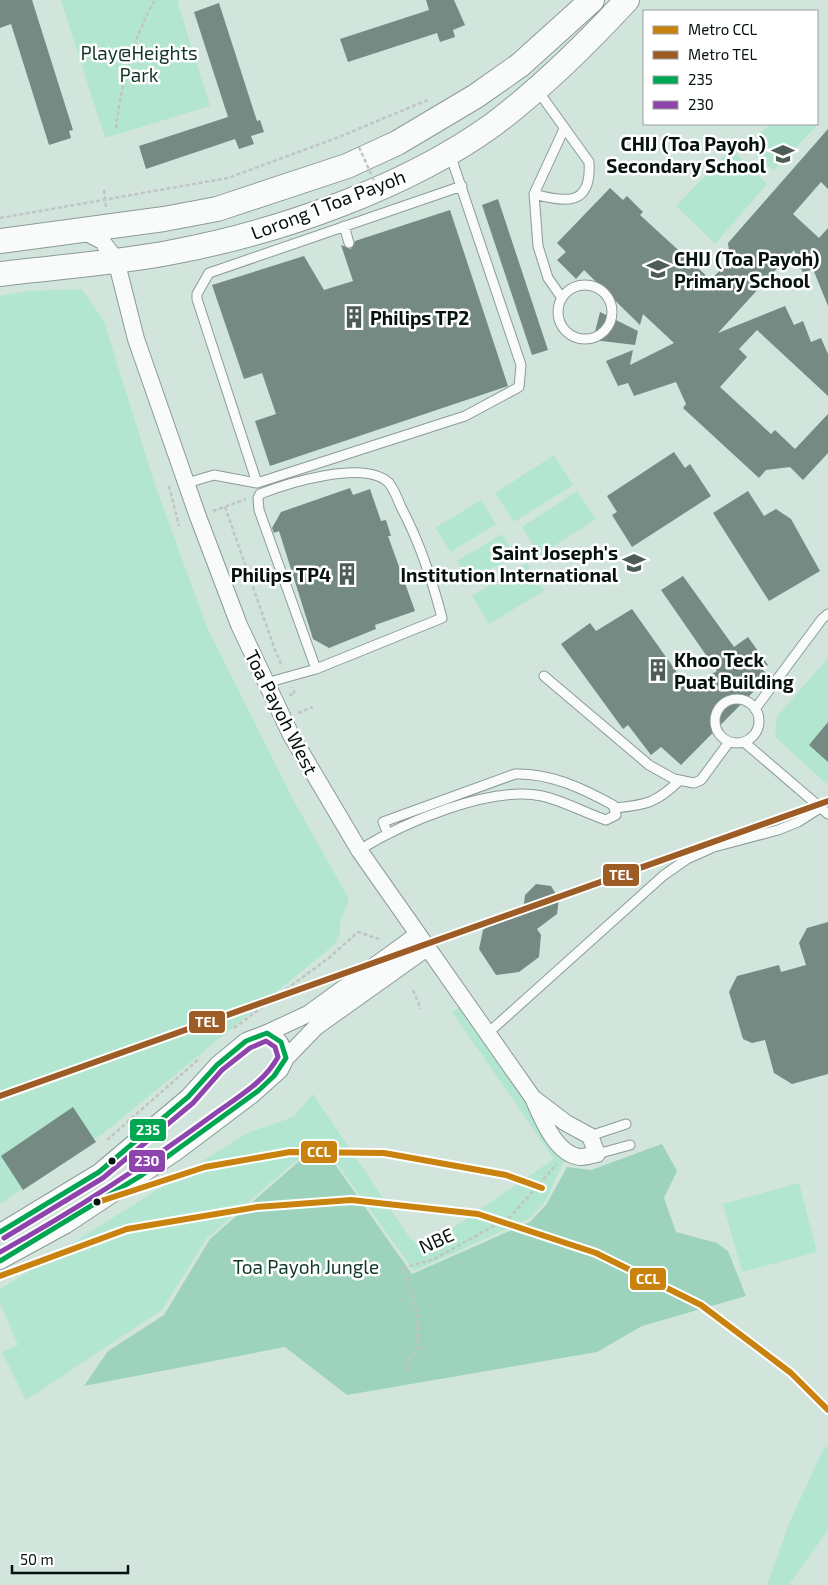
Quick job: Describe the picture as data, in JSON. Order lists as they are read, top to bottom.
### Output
{
  "streets": {
    "main road": ["Lorong 1 Toa Payoh"],
    "street": ["Toa Payoh West"],
    "path": ["NBE"]
  },
  "crossings": [
    ["Lorong 1 Toa Payoh", "Toa Payoh West"]
  ],
  "parks": ["Play@Heights Park", "Toa Payoh Jungle"],
  "places": {
    "school or university": ["CHIJ (Toa Payoh) Secondary School", "CHIJ (Toa Payoh) Primary School", "Saint Joseph's Institution International"],
    "building": ["Philips TP2", "Philips TP4", "Khoo Teck Puat Building"]
  },
  "lines": [
    "metro line TEL",
    "transit line 235",
    "transit line 230",
    "metro line CCL"
  ],
  "legend": [
    "Metro CCL",
    "Metro TEL",
    "235",
    "230"
  ],
  "scale_bar": "50 m"
}
